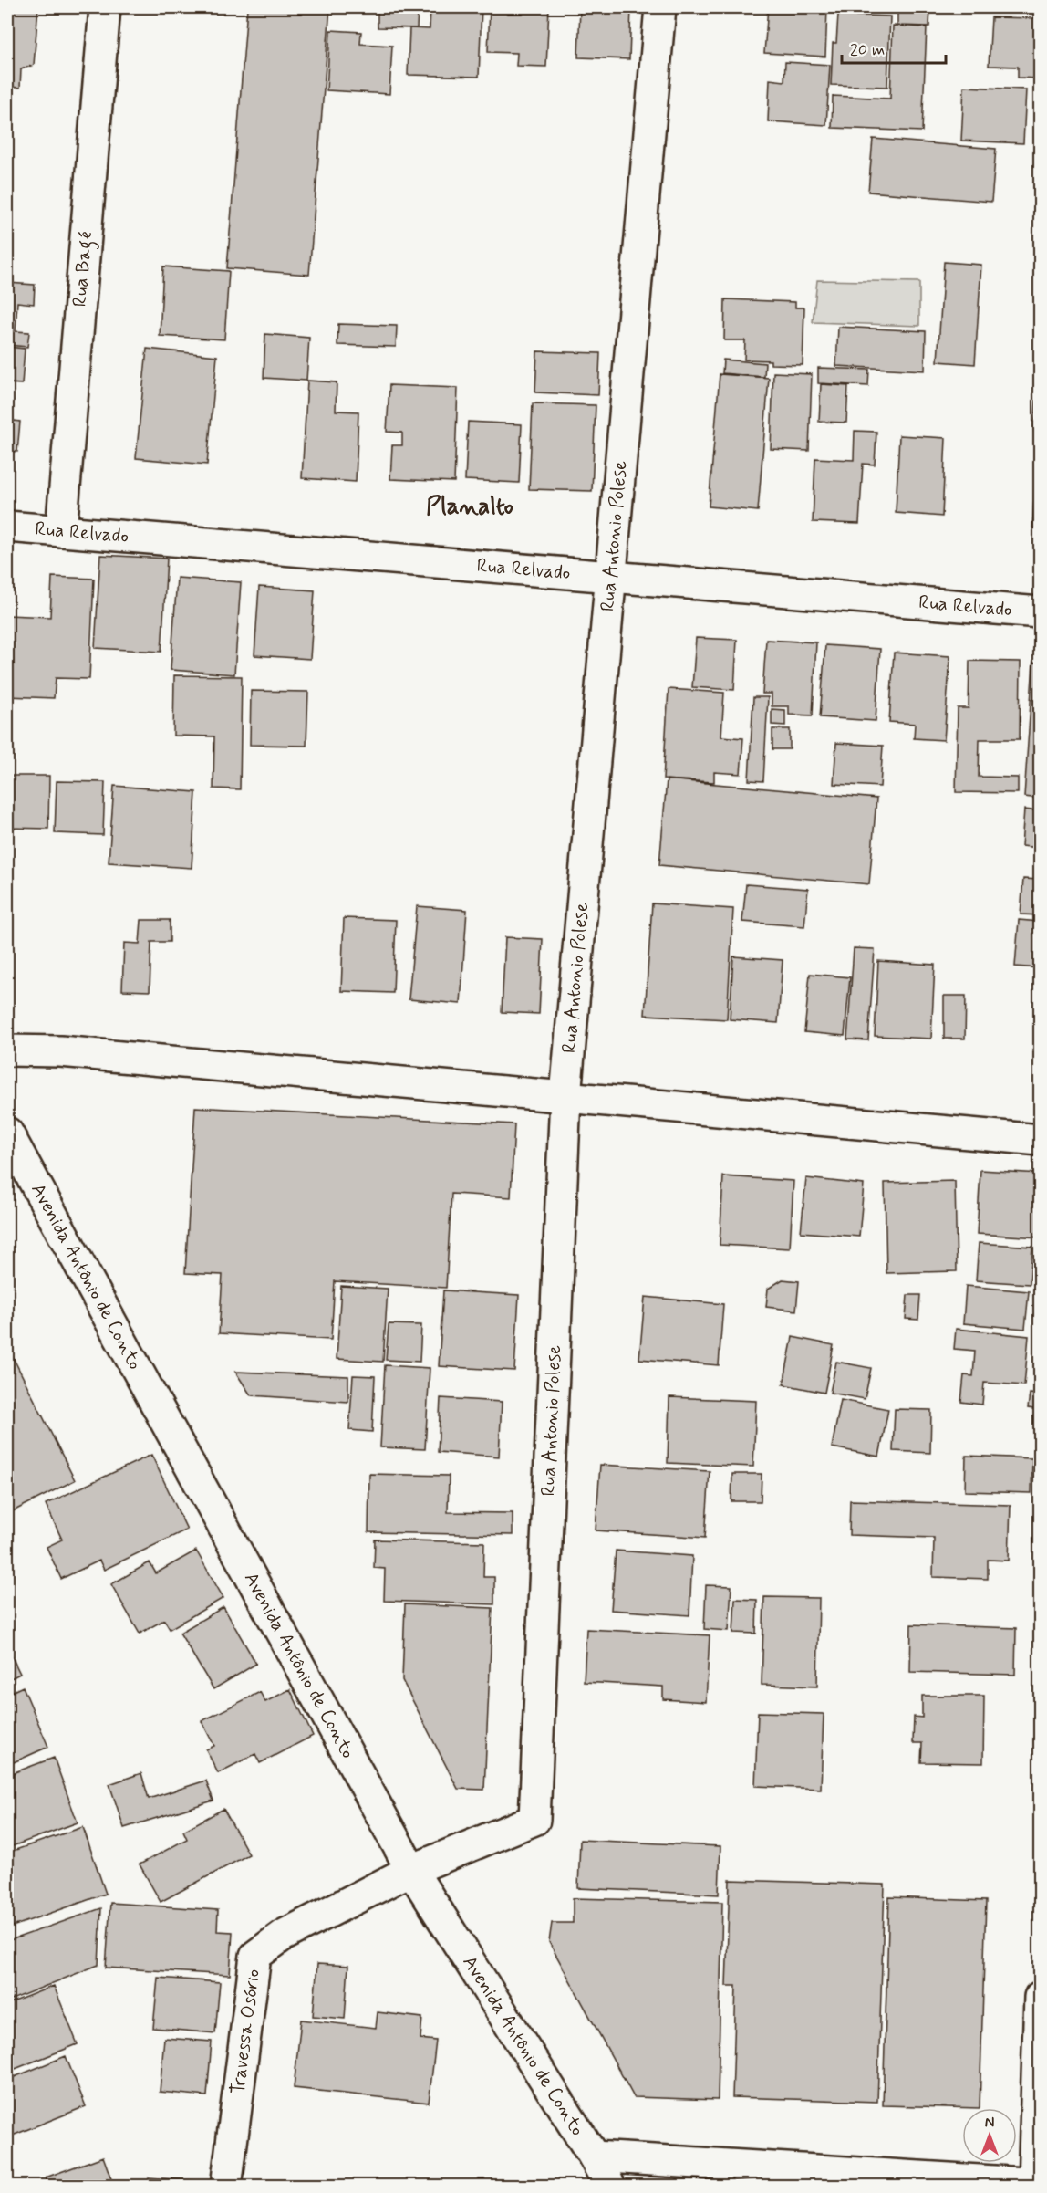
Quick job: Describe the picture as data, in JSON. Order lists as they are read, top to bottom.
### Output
{
  "streets": {
    "street": [
      "Rua Bagé",
      "Rua Relvado",
      "Rua Antonio Polese",
      "Avenida Antônio de Conto",
      "Travessa Osório"
    ]
  },
  "crossings": [
    ["Rua Bagé", "Rua Relvado"],
    ["Rua Relvado", "Rua Antonio Polese"],
    ["Rua Antonio Polese", "Avenida Antônio de Conto"],
    ["Rua Antonio Polese", "Travessa Osório"],
    ["Avenida Antônio de Conto", "Travessa Osório"]
  ],
  "districts": ["Planalto"],
  "scale_bar": "20 m",
  "north": "top"
}
